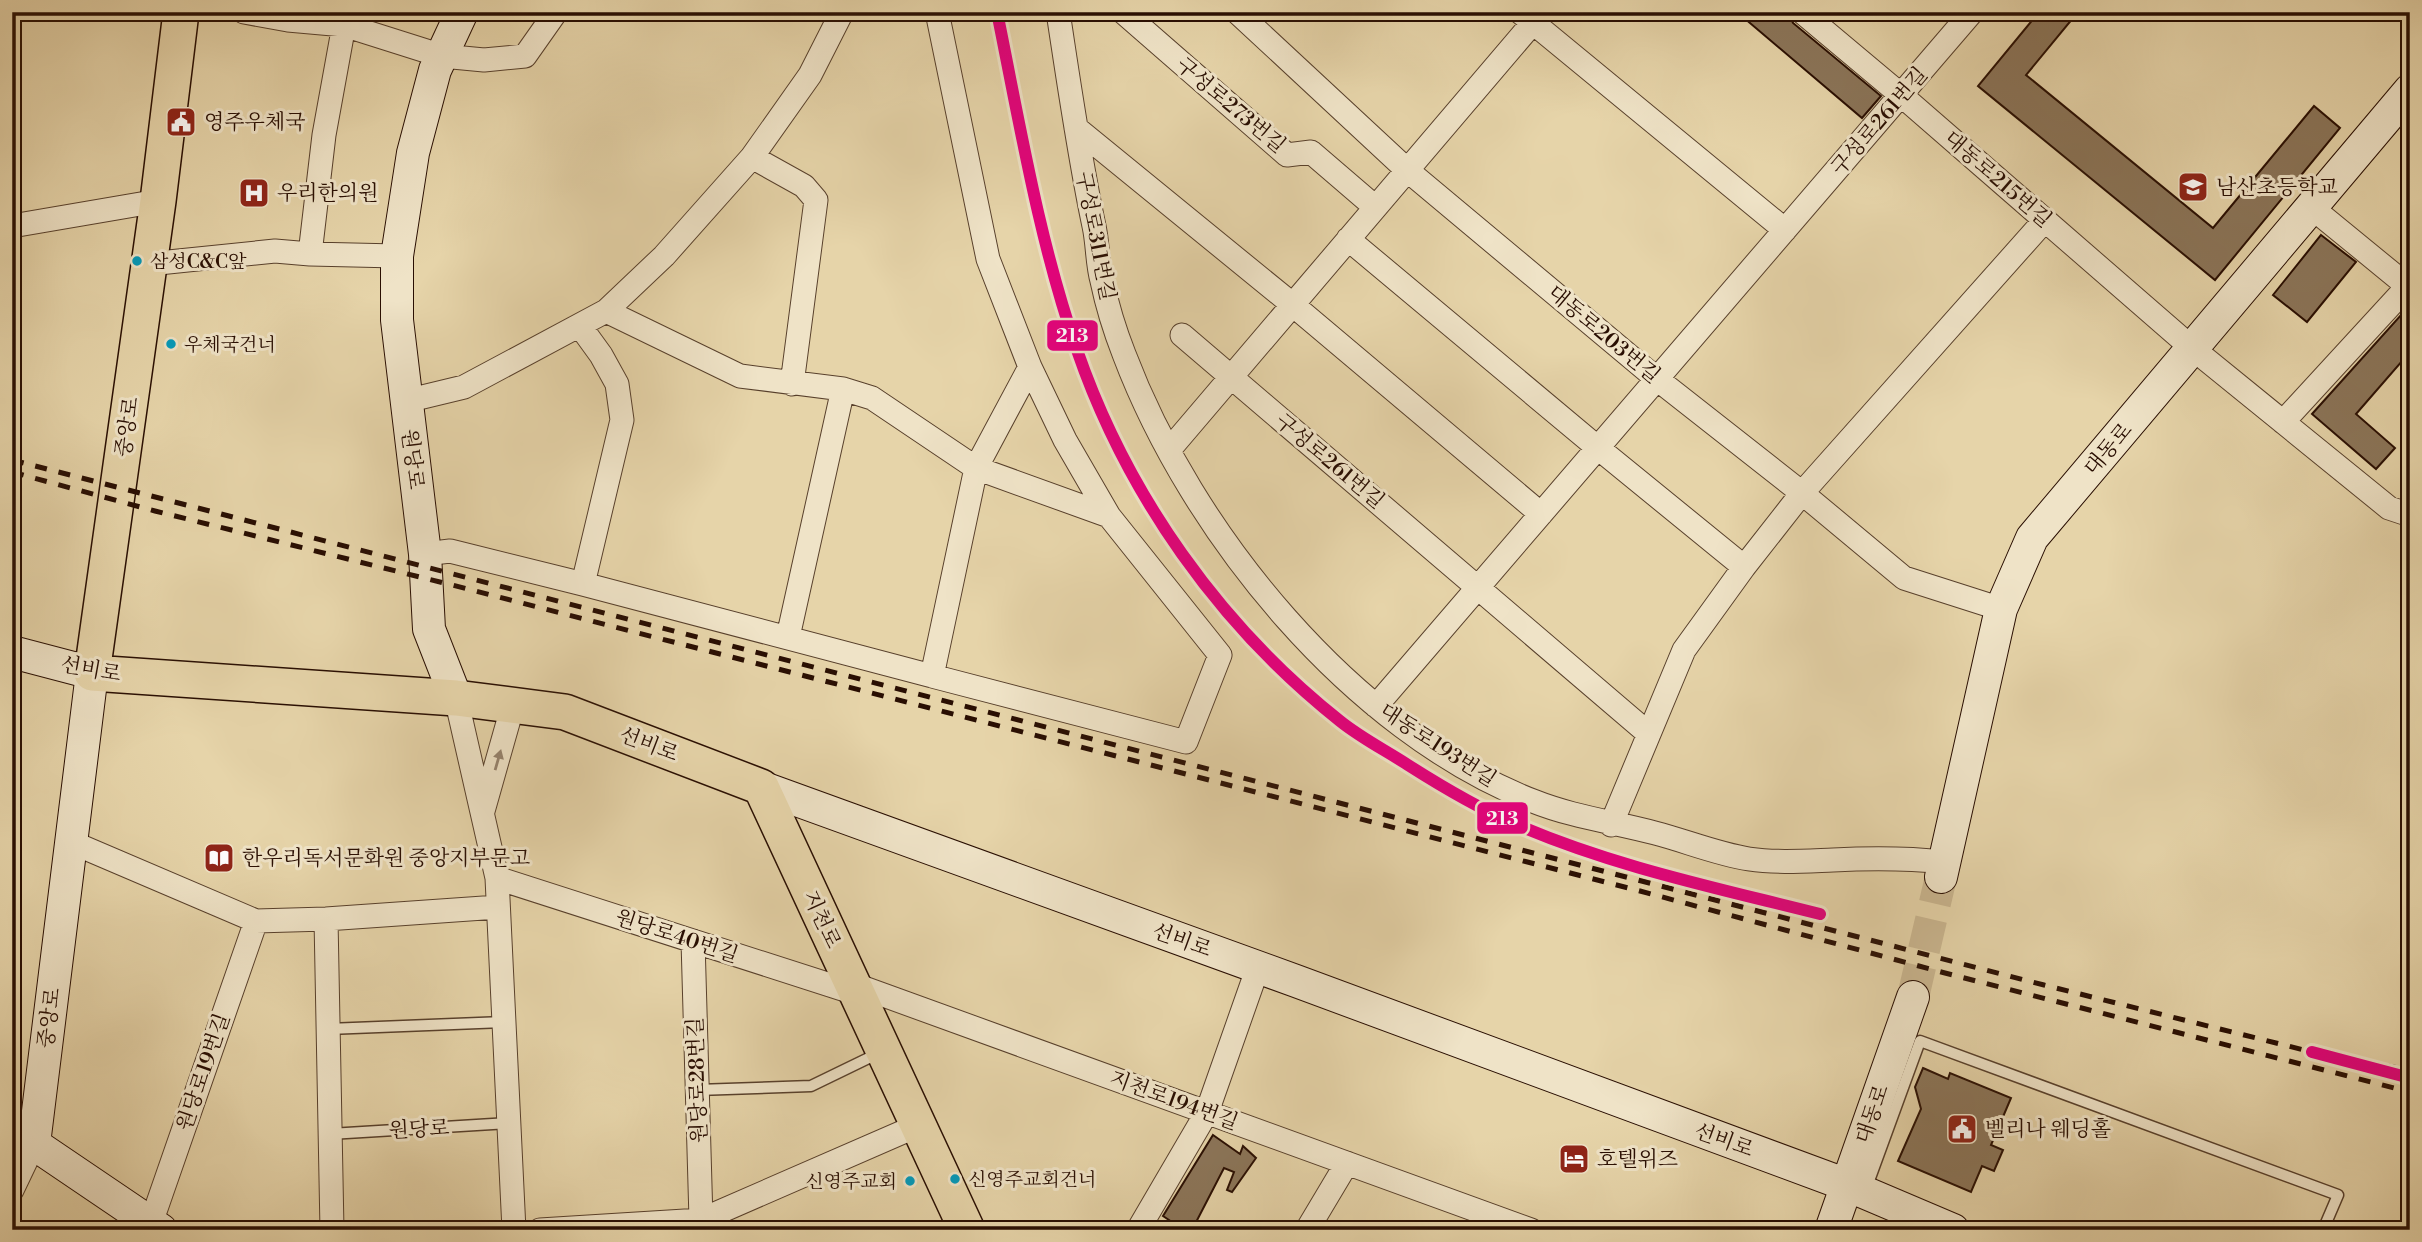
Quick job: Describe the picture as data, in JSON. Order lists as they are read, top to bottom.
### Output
{
  "streets": {
    "main road": [
      "중앙로",
      "대동로",
      "원당로",
      "선비로",
      "지천로",
      "원당로19번길"
    ],
    "street": [
      "구성로273번길",
      "구성로261번길",
      "대동로215번길",
      "구성로311번길",
      "대동로203번길",
      "대동로193번길",
      "원당로40번길",
      "원당로28번길",
      "지천로194번길"
    ]
  },
  "crossings": [
    ["구성로261번길", "대동로215번길"],
    ["구성로261번길", "대동로203번길"],
    ["구성로261번길", "대동로193번길"],
    ["대동로215번길", "대동로"],
    ["구성로311번길", "대동로193번길"],
    ["대동로203번길", "대동로"],
    ["중앙로", "선비로"],
    ["중앙로", "원당로19번길"],
    ["대동로", "선비로"],
    ["대동로", "대동로193번길"],
    ["원당로", "선비로"],
    ["원당로", "원당로40번길"],
    ["선비로", "지천로"],
    ["지천로", "원당로40번길"],
    ["지천로", "지천로194번길"],
    ["원당로40번길", "원당로28번길"],
    ["원당로40번길", "지천로194번길"]
  ],
  "places": {
    "public building": ["영주우체국", "벨리나 웨딩홀"],
    "school or university": ["남산초등학교"],
    "hospital": ["우리한의원"],
    "other": [
      "삼성C&C앞",
      "우체국건너",
      "신영주교회건너",
      "신영주교회"
    ],
    "library": ["한우리독서문화원 중앙지부문고"],
    "hotel": ["호텔위즈"]
  },
  "lines": ["transit line 213"]
}
